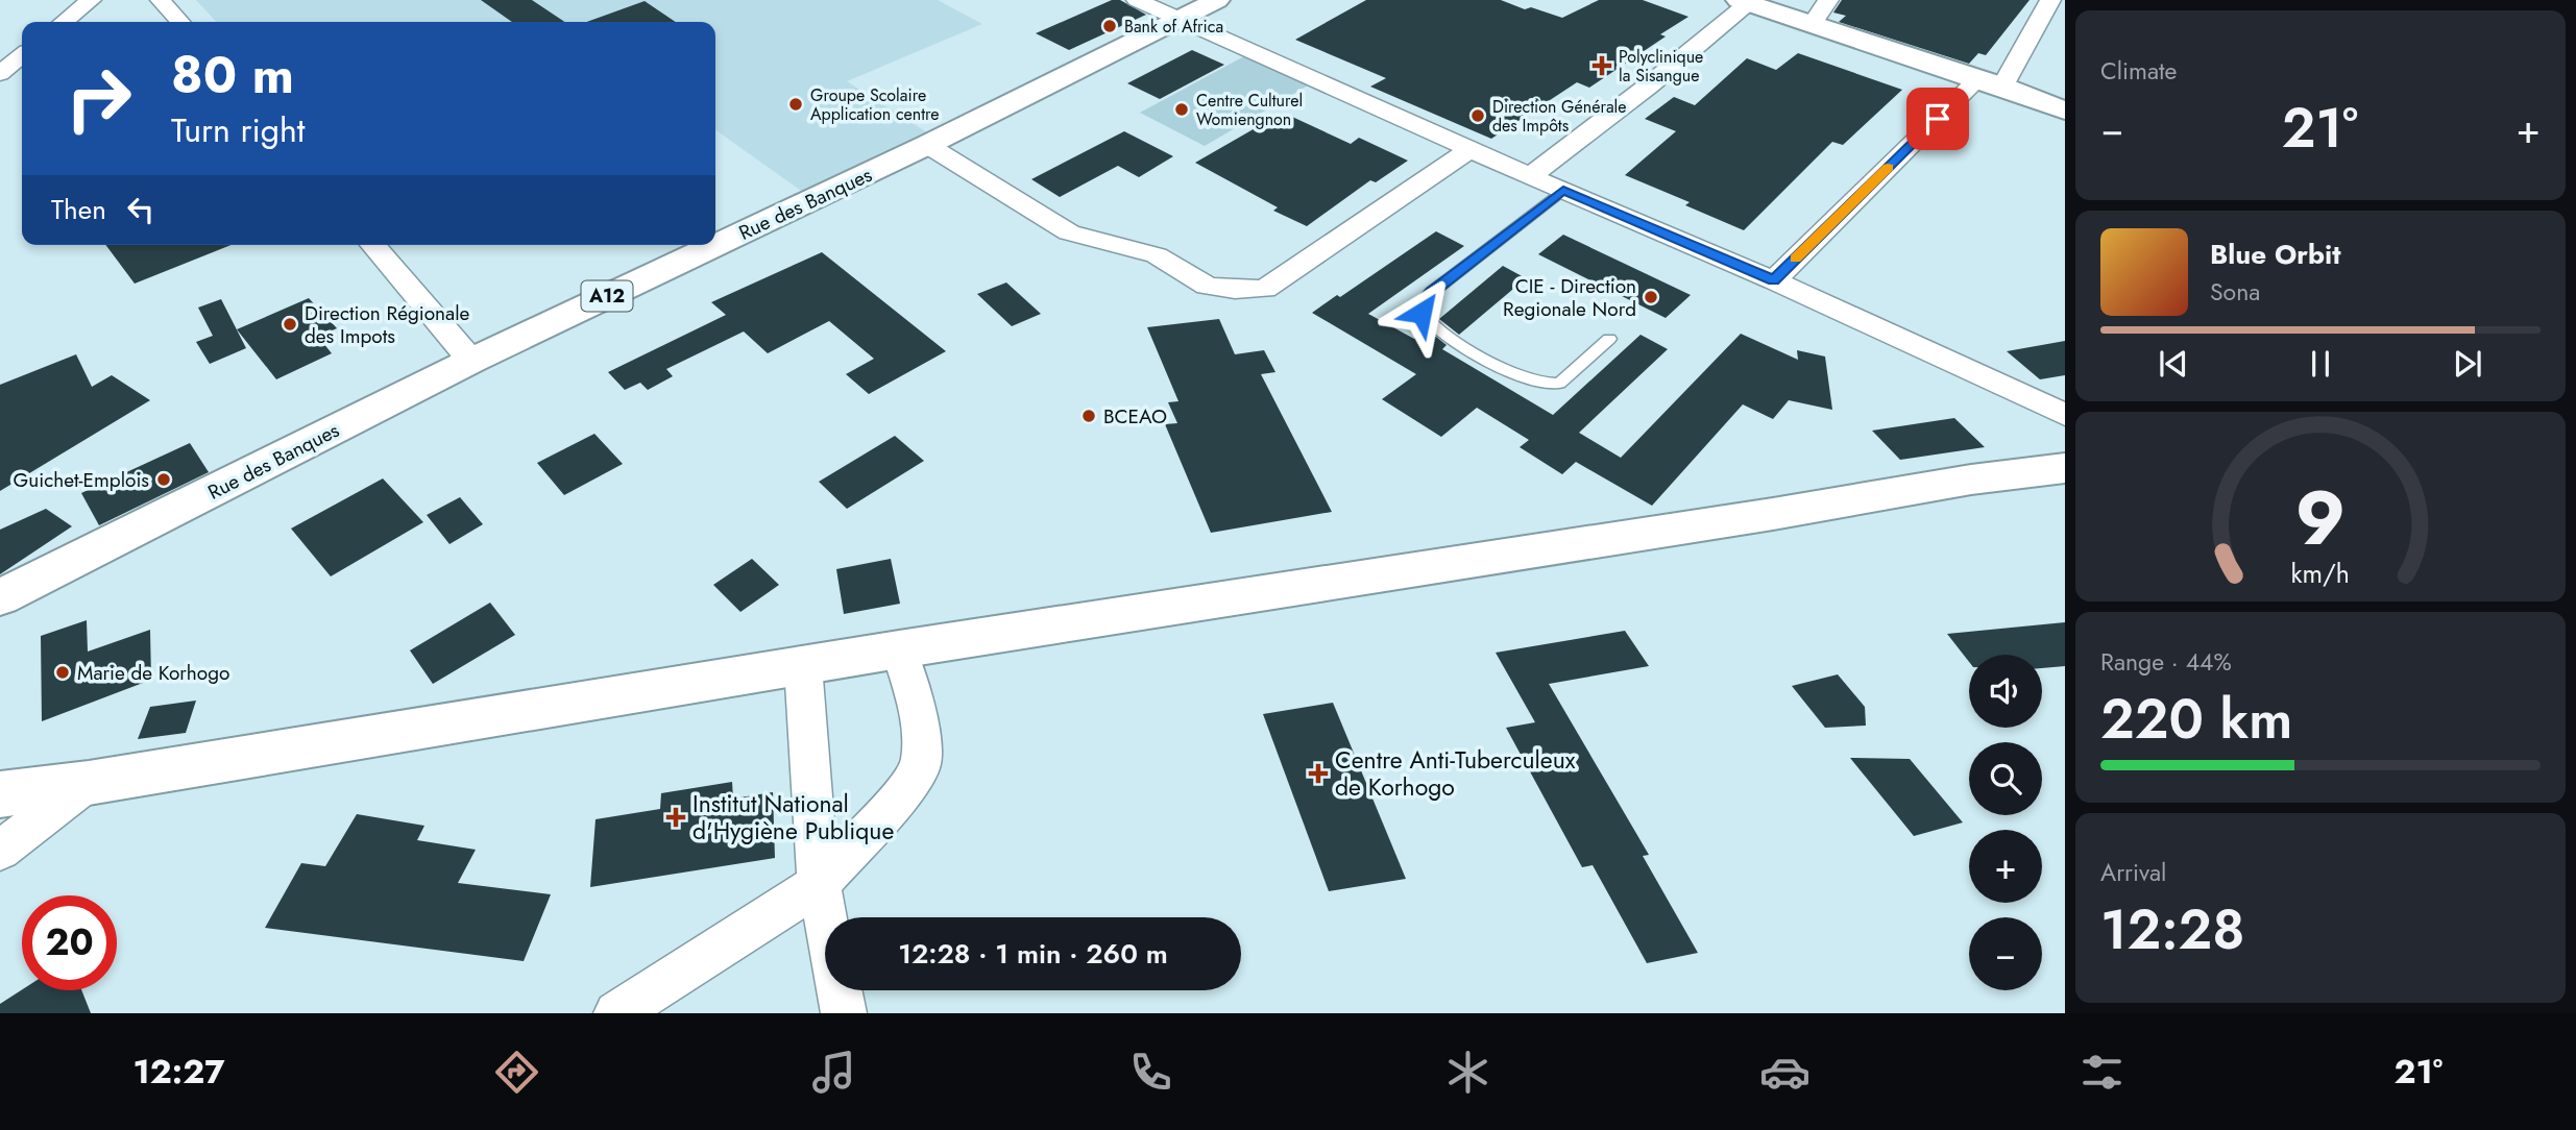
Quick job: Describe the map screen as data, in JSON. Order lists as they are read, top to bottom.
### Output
{
  "streets": {
    "street": ["Rue des Banques", "A12"]
  },
  "places": {
    "other": [
      "Bank of Africa",
      "Groupe Scolaire Application centre",
      "Centre Culturel Womiengnon",
      "Direction Générale des Impôts",
      "CIE - Direction Regionale Nord",
      "Direction Régionale des Impots",
      "BCEAO",
      "Guichet-Emplois",
      "Marie de Korhogo"
    ],
    "health": ["Polyclinique la Sisangue", "Centre Anti-Tuberculeux de Korhogo", "Institut National d'Hygiène Publique"]
  },
  "page": {
    "tile": [
      "Climate",
      ["Range · 44%", "220 km"],
      ["Arrival", "12:28"]
    ],
    "turn": ["80 m", "Turn right"],
    "heat": ["−", "21°", "+"],
    "then": "Then",
    "song": ["Blue Orbit", "Sona"],
    "map_buttons": ["+", "−"],
    "limit": "20",
    "trip": "12:28 · 1 min · 260 m",
    "tabs": ["12:27", "21°"],
    "gauge": ["9", "km/h"]
  }
}
